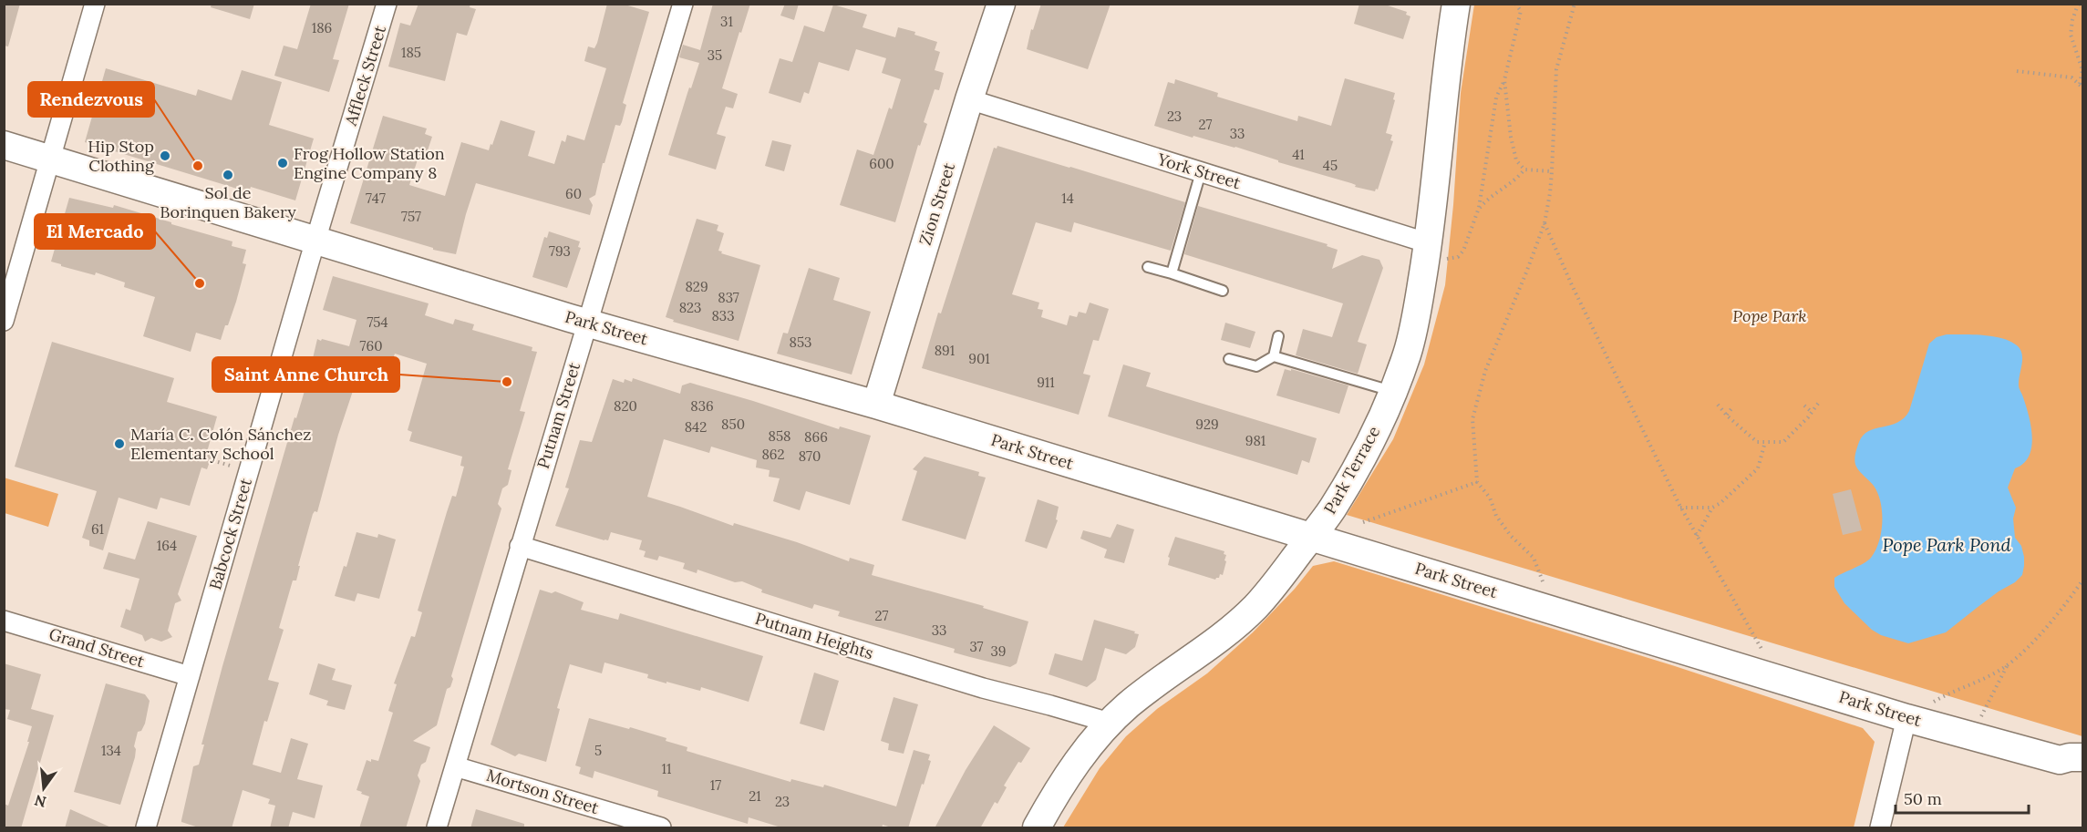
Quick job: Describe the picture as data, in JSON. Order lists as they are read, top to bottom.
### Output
{
  "streets": {
    "main road": ["Zion Street", "Park Street", "Park Terrace"],
    "street": [
      "Affleck Street",
      "York Street",
      "Putnam Street",
      "Babcock Street",
      "Putnam Heights",
      "Grand Street",
      "Mortson Street"
    ]
  },
  "crossings": [
    ["Affleck Street", "Park Street"],
    ["Affleck Street", "Babcock Street"],
    ["York Street", "Zion Street"],
    ["York Street", "Park Terrace"],
    ["Zion Street", "Park Street"],
    ["Park Street", "Putnam Street"],
    ["Park Street", "Park Terrace"],
    ["Park Street", "Babcock Street"],
    ["Putnam Street", "Putnam Heights"],
    ["Putnam Street", "Mortson Street"],
    ["Park Terrace", "Putnam Heights"],
    ["Babcock Street", "Grand Street"]
  ],
  "water": ["Pope Park Pond"],
  "parks": ["Pope Park"],
  "places": [
    "Hip Stop Clothing",
    "Frog Hollow Station Engine Company 8",
    "Rendezvous",
    "Sol de Borinquen Bakery",
    "El Mercado",
    "Saint Anne Church",
    "María C. Colón Sánchez Elementary School"
  ],
  "house_numbers": [
    "31",
    "186",
    "185",
    "35",
    "23",
    "27",
    "33",
    "41",
    "600",
    "45",
    "60",
    "747",
    "14",
    "757",
    "793",
    "829",
    "837",
    "823",
    "833",
    "754",
    "853",
    "760",
    "891",
    "901",
    "911",
    "820",
    "836",
    "850",
    "929",
    "842",
    "858",
    "866",
    "981",
    "862",
    "870",
    "61",
    "164",
    "27",
    "33",
    "37",
    "39",
    "134",
    "5",
    "11",
    "17",
    "21",
    "23"
  ],
  "scale_bar": "50 m",
  "north": "bottom"
}
